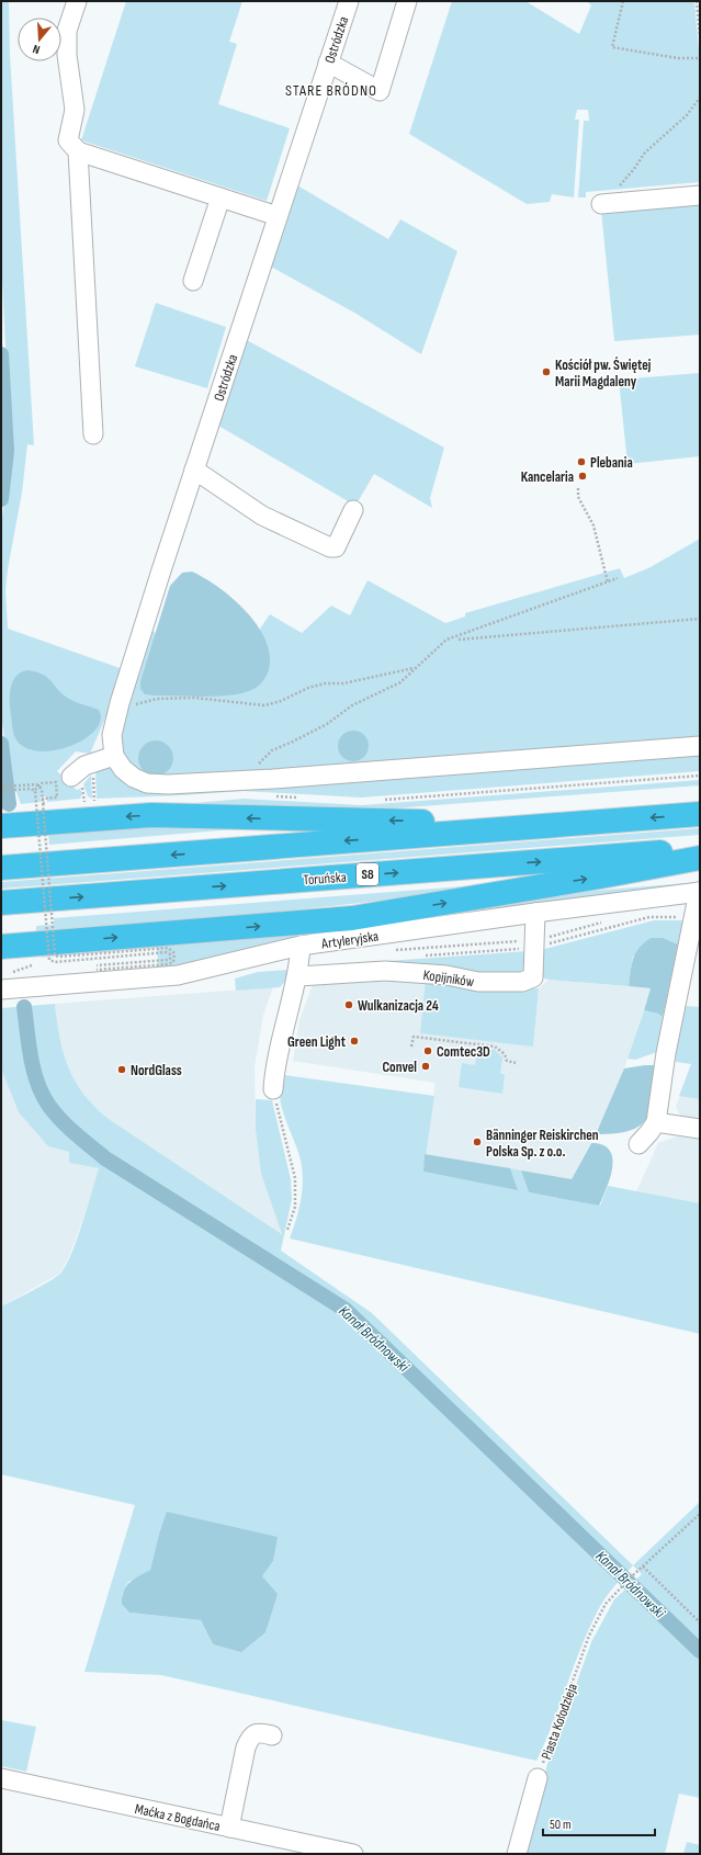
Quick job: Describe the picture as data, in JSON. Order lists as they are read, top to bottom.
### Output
{
  "streets": {
    "highway": ["S8", "Toruńska"],
    "street": [
      "Ostródzka",
      "Artyleryjska",
      "Kopijników",
      "Piasta Kołodzieja",
      "Maćka z Bogdańca"
    ]
  },
  "crossings": [
    ["Artyleryjska", "Kopijników"]
  ],
  "districts": ["STARE BRÓDNO"],
  "water": ["Kanał Bródnowski"],
  "places": [
    "Kościół pw. Świętej Marii Magdaleny",
    "Plebania",
    "Kancelaria",
    "Wulkanizacja 24",
    "Green Light",
    "Comtec3D",
    "Convel",
    "NordGlass",
    "Bänninger Reiskirchen Polska Sp. z o.o."
  ],
  "scale_bar": "50 m",
  "north": "bottom"
}
